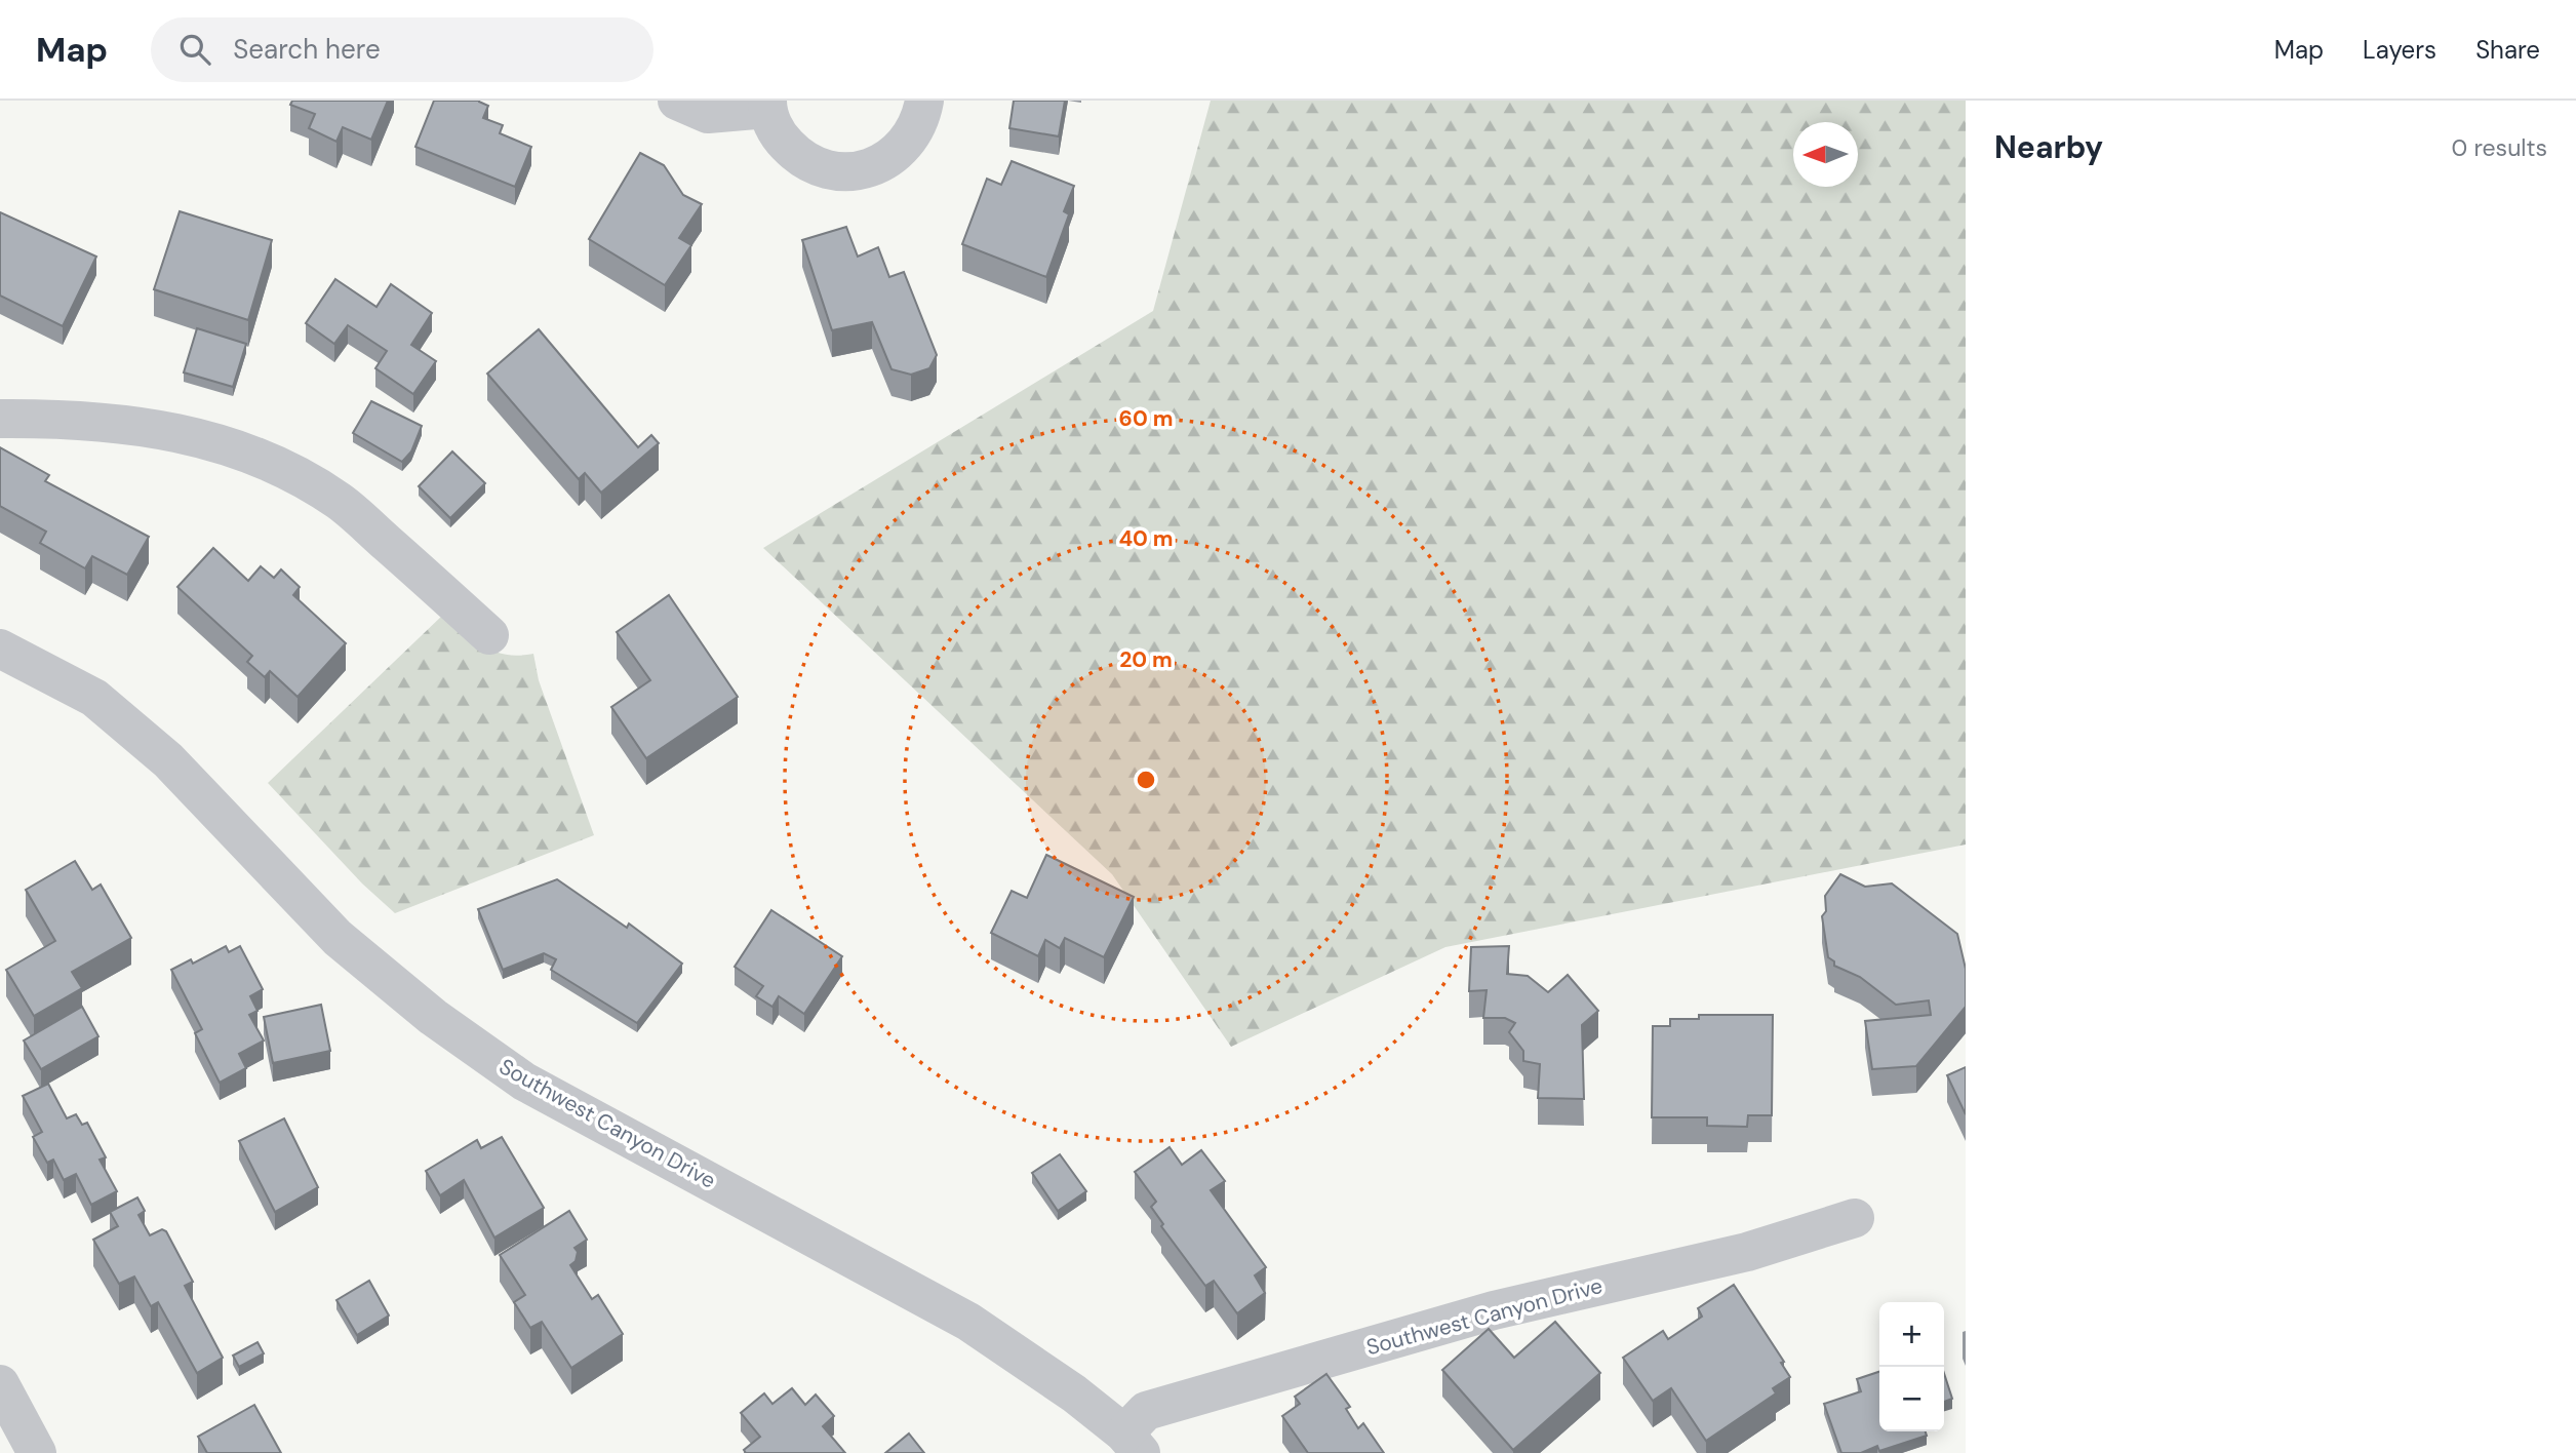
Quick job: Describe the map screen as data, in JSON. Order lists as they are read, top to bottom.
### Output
{
  "streets": {
    "street": ["Southwest Canyon Drive"]
  },
  "north": "left",
  "page": {
    "header": "Map",
    "search": "Search here",
    "nav": ["Map", "Layers", "Share"],
    "heading": ["Nearby", "0 results"],
    "map_buttons": ["+", "−"]
  },
  "rings": ["60 m", "40 m", "20 m"]
}
